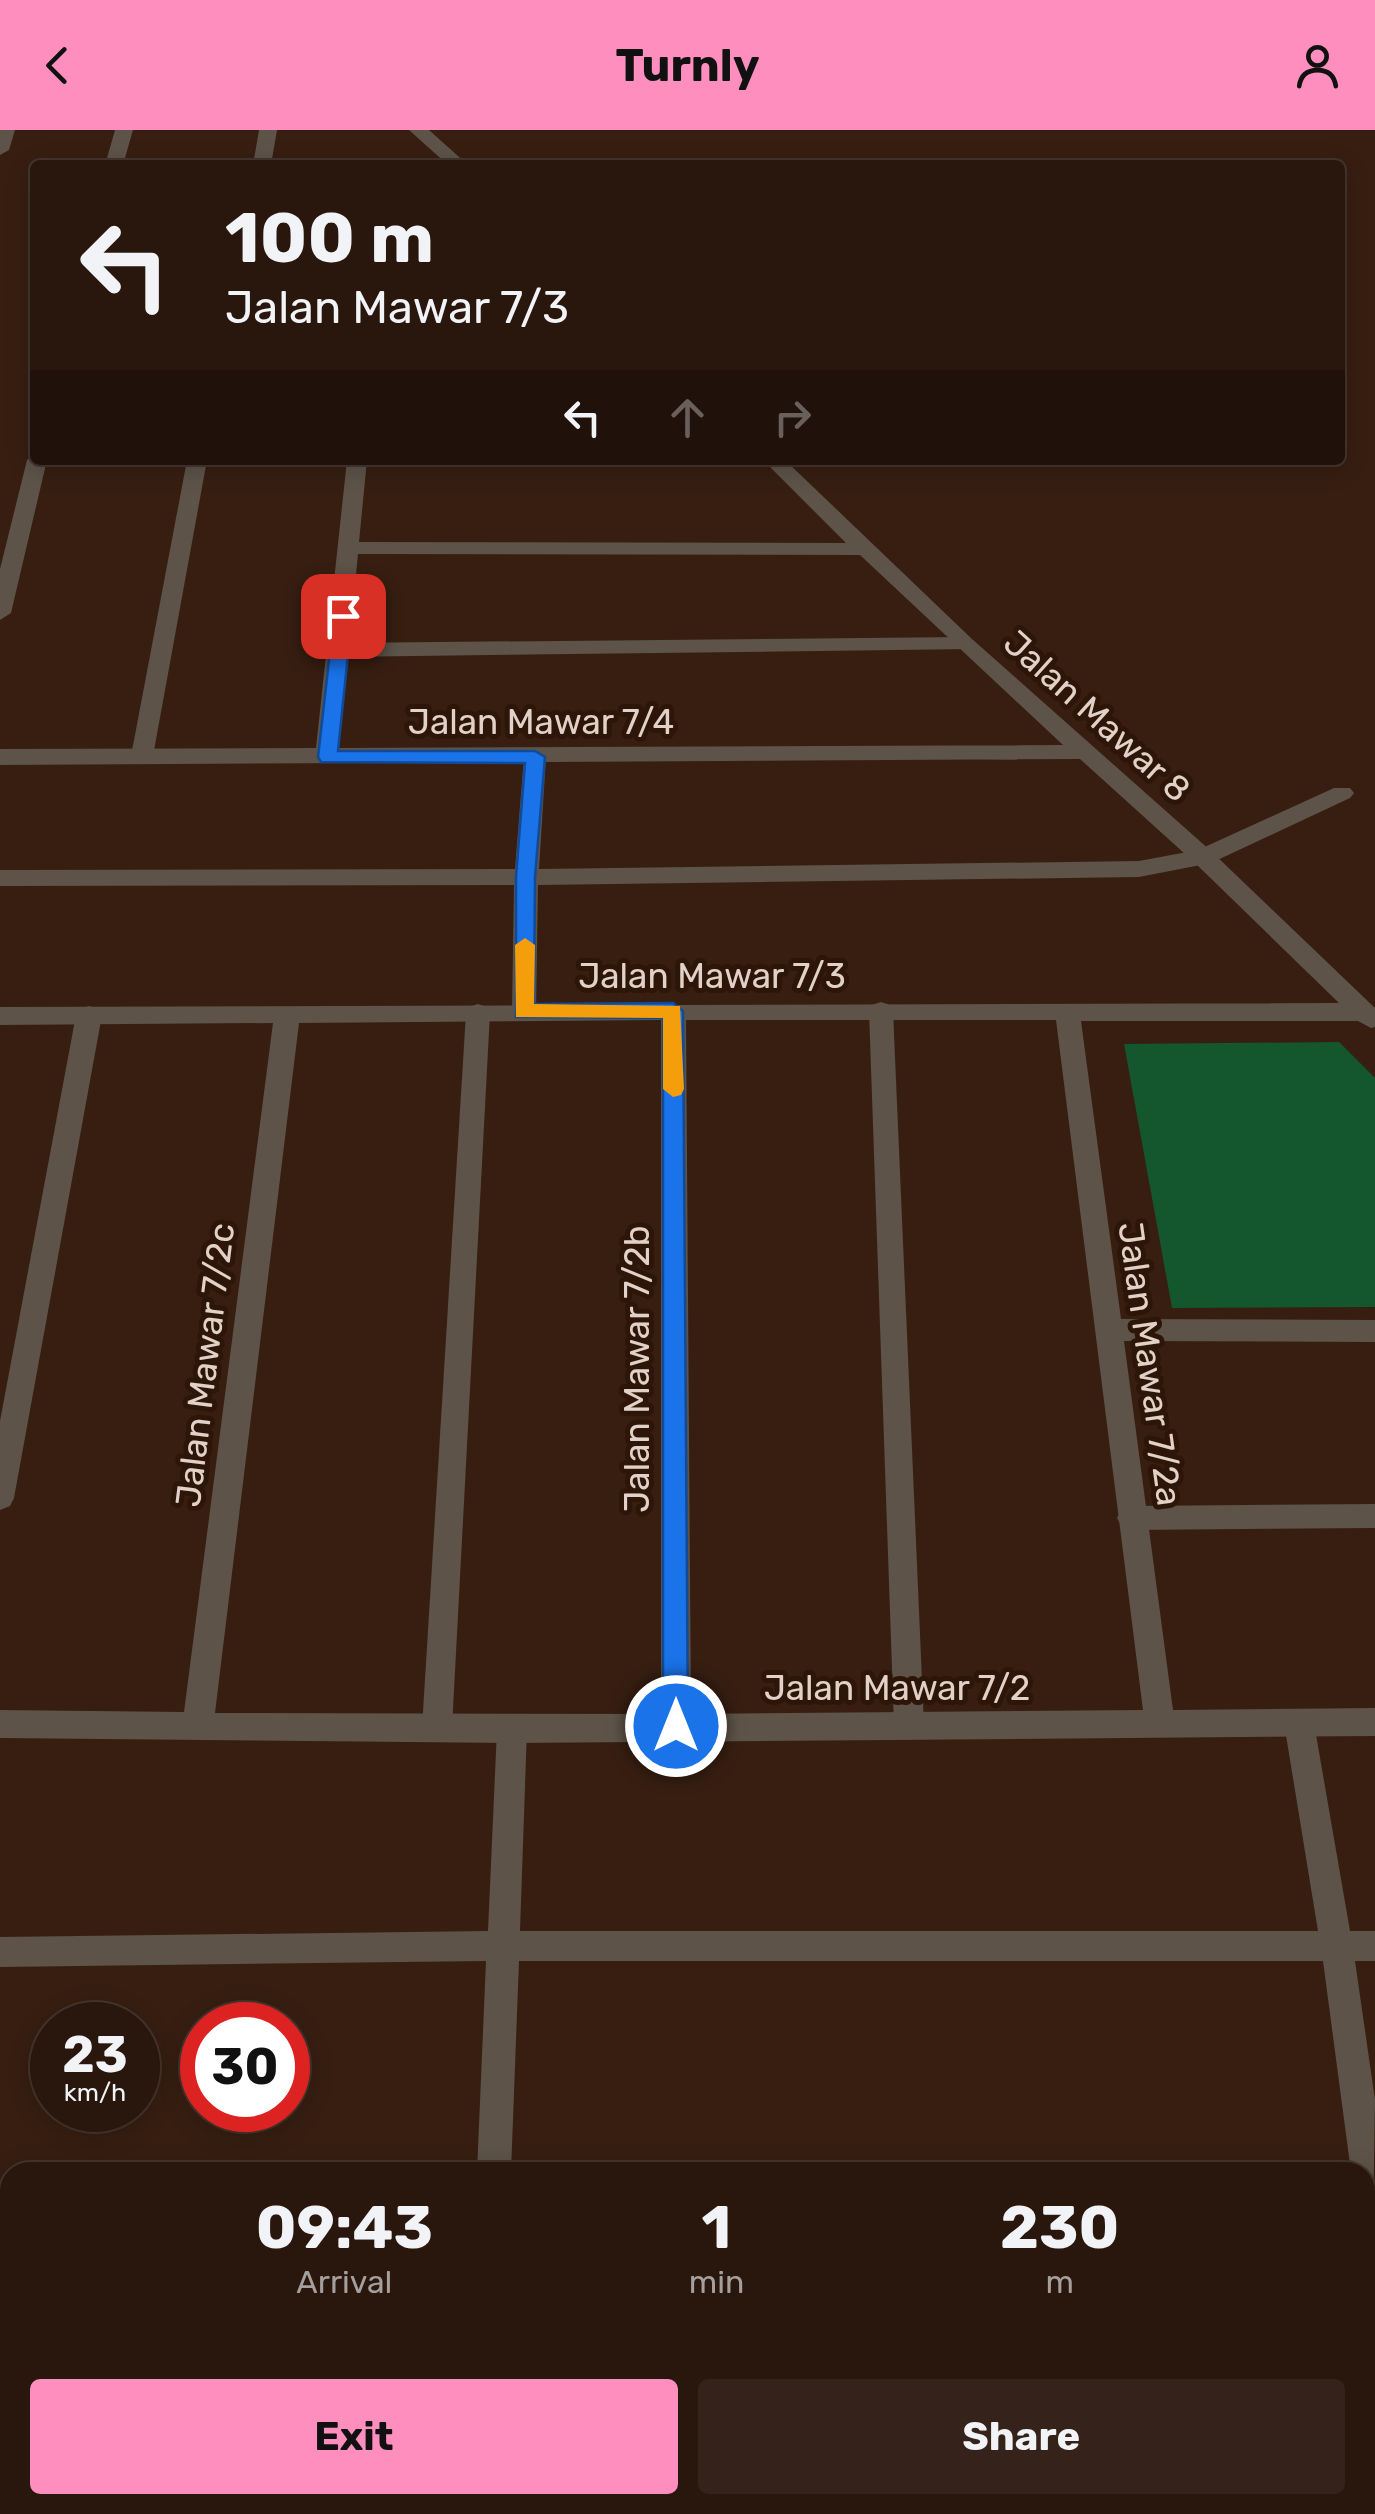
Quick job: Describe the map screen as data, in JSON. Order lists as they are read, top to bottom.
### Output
{
  "streets": {
    "street": [
      "Jalan Mawar 8",
      "Jalan Mawar 7/4",
      "Jalan Mawar 7/3",
      "Jalan Mawar 7/2a",
      "Jalan Mawar 7/2c",
      "Jalan Mawar 7/2b",
      "Jalan Mawar 7/2"
    ]
  },
  "crossings": [
    ["Jalan Mawar 8", "Jalan Mawar 7/4"],
    ["Jalan Mawar 8", "Jalan Mawar 7/3"],
    ["Jalan Mawar 7/3", "Jalan Mawar 7/2a"],
    ["Jalan Mawar 7/3", "Jalan Mawar 7/2c"],
    ["Jalan Mawar 7/3", "Jalan Mawar 7/2b"],
    ["Jalan Mawar 7/2a", "Jalan Mawar 7/2"],
    ["Jalan Mawar 7/2c", "Jalan Mawar 7/2"],
    ["Jalan Mawar 7/2b", "Jalan Mawar 7/2"]
  ],
  "page": {
    "header": "Turnly",
    "turn": ["100 m", "Jalan Mawar 7/3"],
    "speed": "23 km/h",
    "limit": "30",
    "eta": [
      "09:43",
      "Arrival",
      "1",
      "min",
      "230",
      "m"
    ],
    "buttons": ["Exit", "Share"]
  }
}
